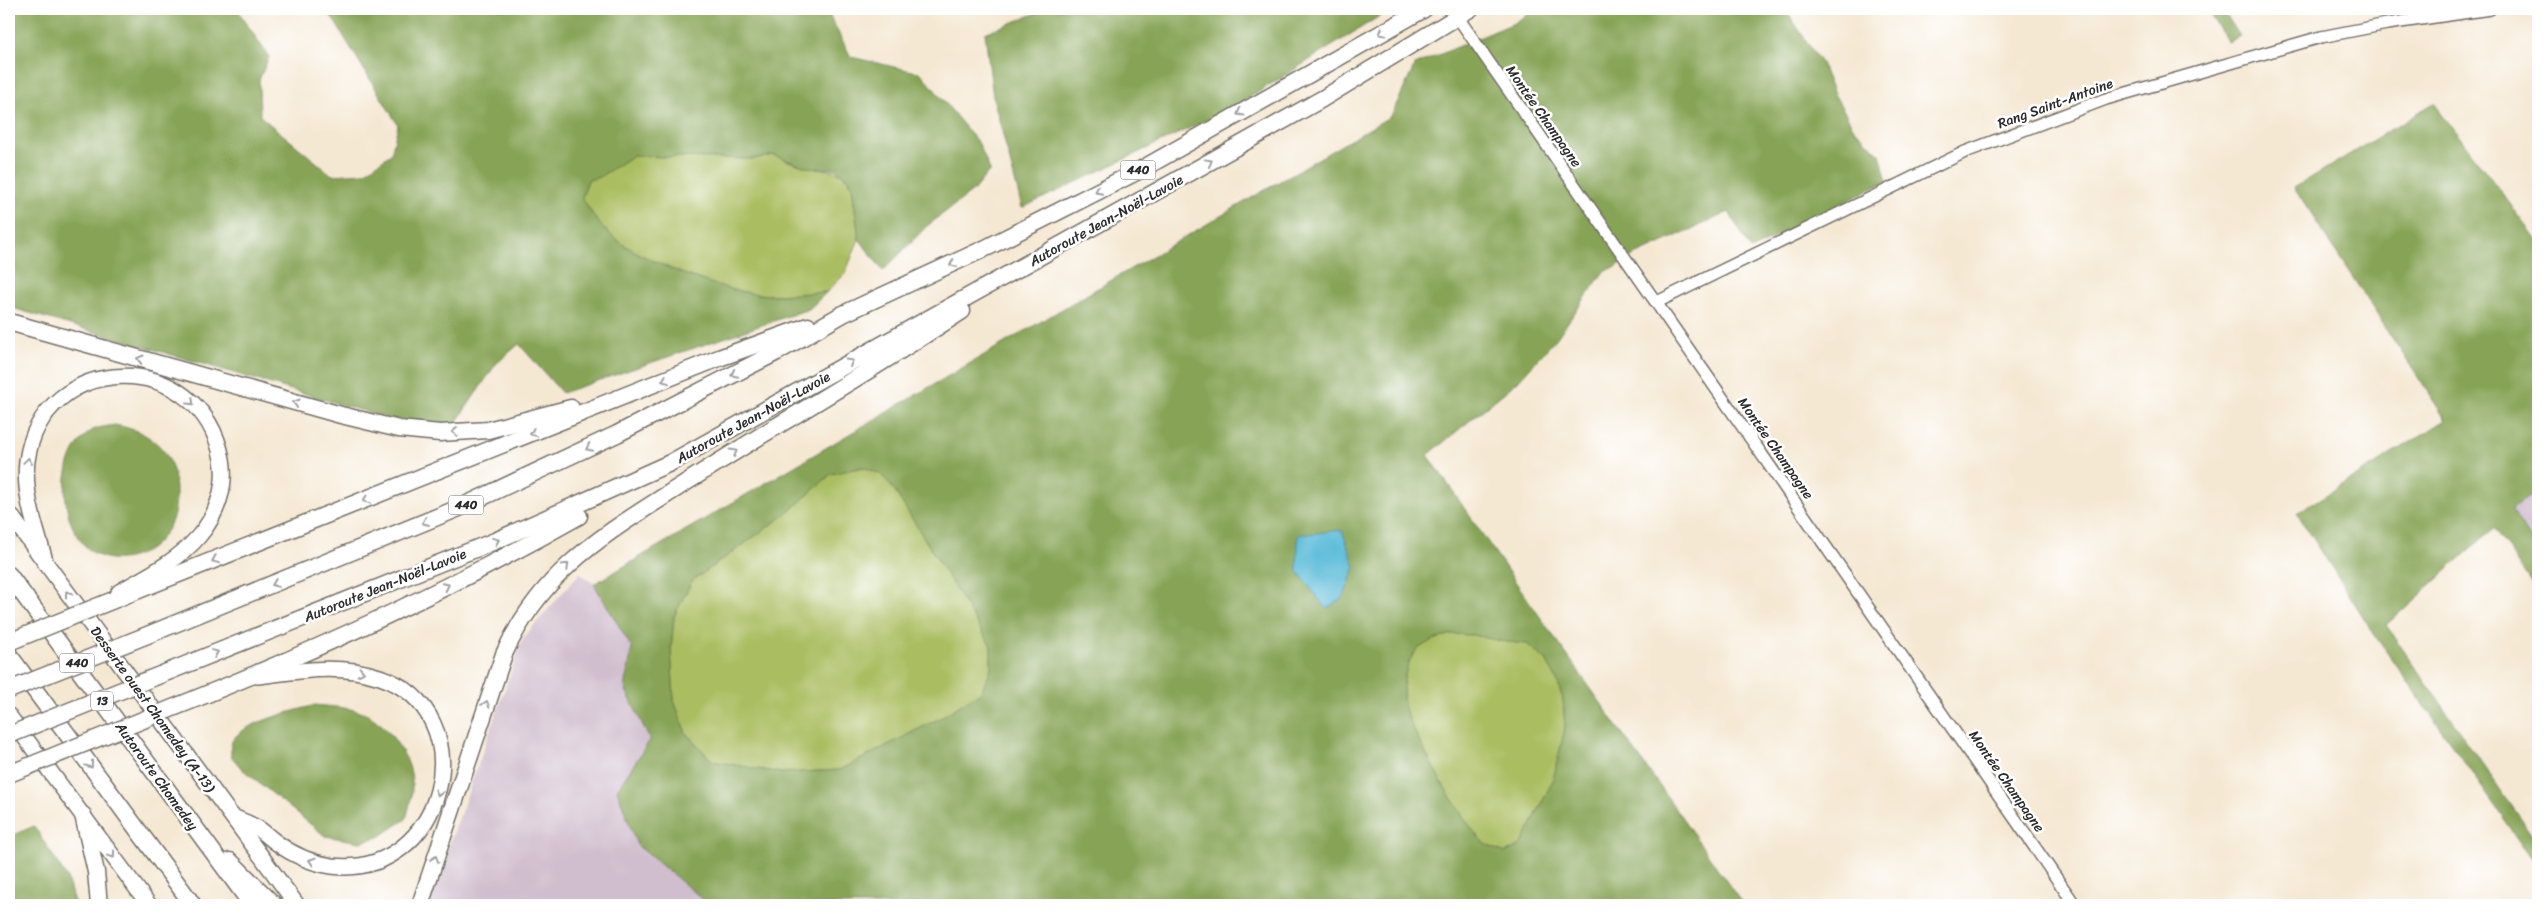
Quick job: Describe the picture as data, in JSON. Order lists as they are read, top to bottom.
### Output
{
  "streets": {
    "highway": [
      "440",
      "Autoroute Jean-Noël-Lavoie",
      "13",
      "Autoroute Chomedey"
    ],
    "main road": ["Desserte ouest Chomedey (A-13)"],
    "street": ["Rang Saint-Antoine", "Montée Champagne"]
  },
  "crossings": [
    ["Rang Saint-Antoine", "Montée Champagne"],
    ["Montée Champagne", "Autoroute Jean-Noël-Lavoie"]
  ]
}
